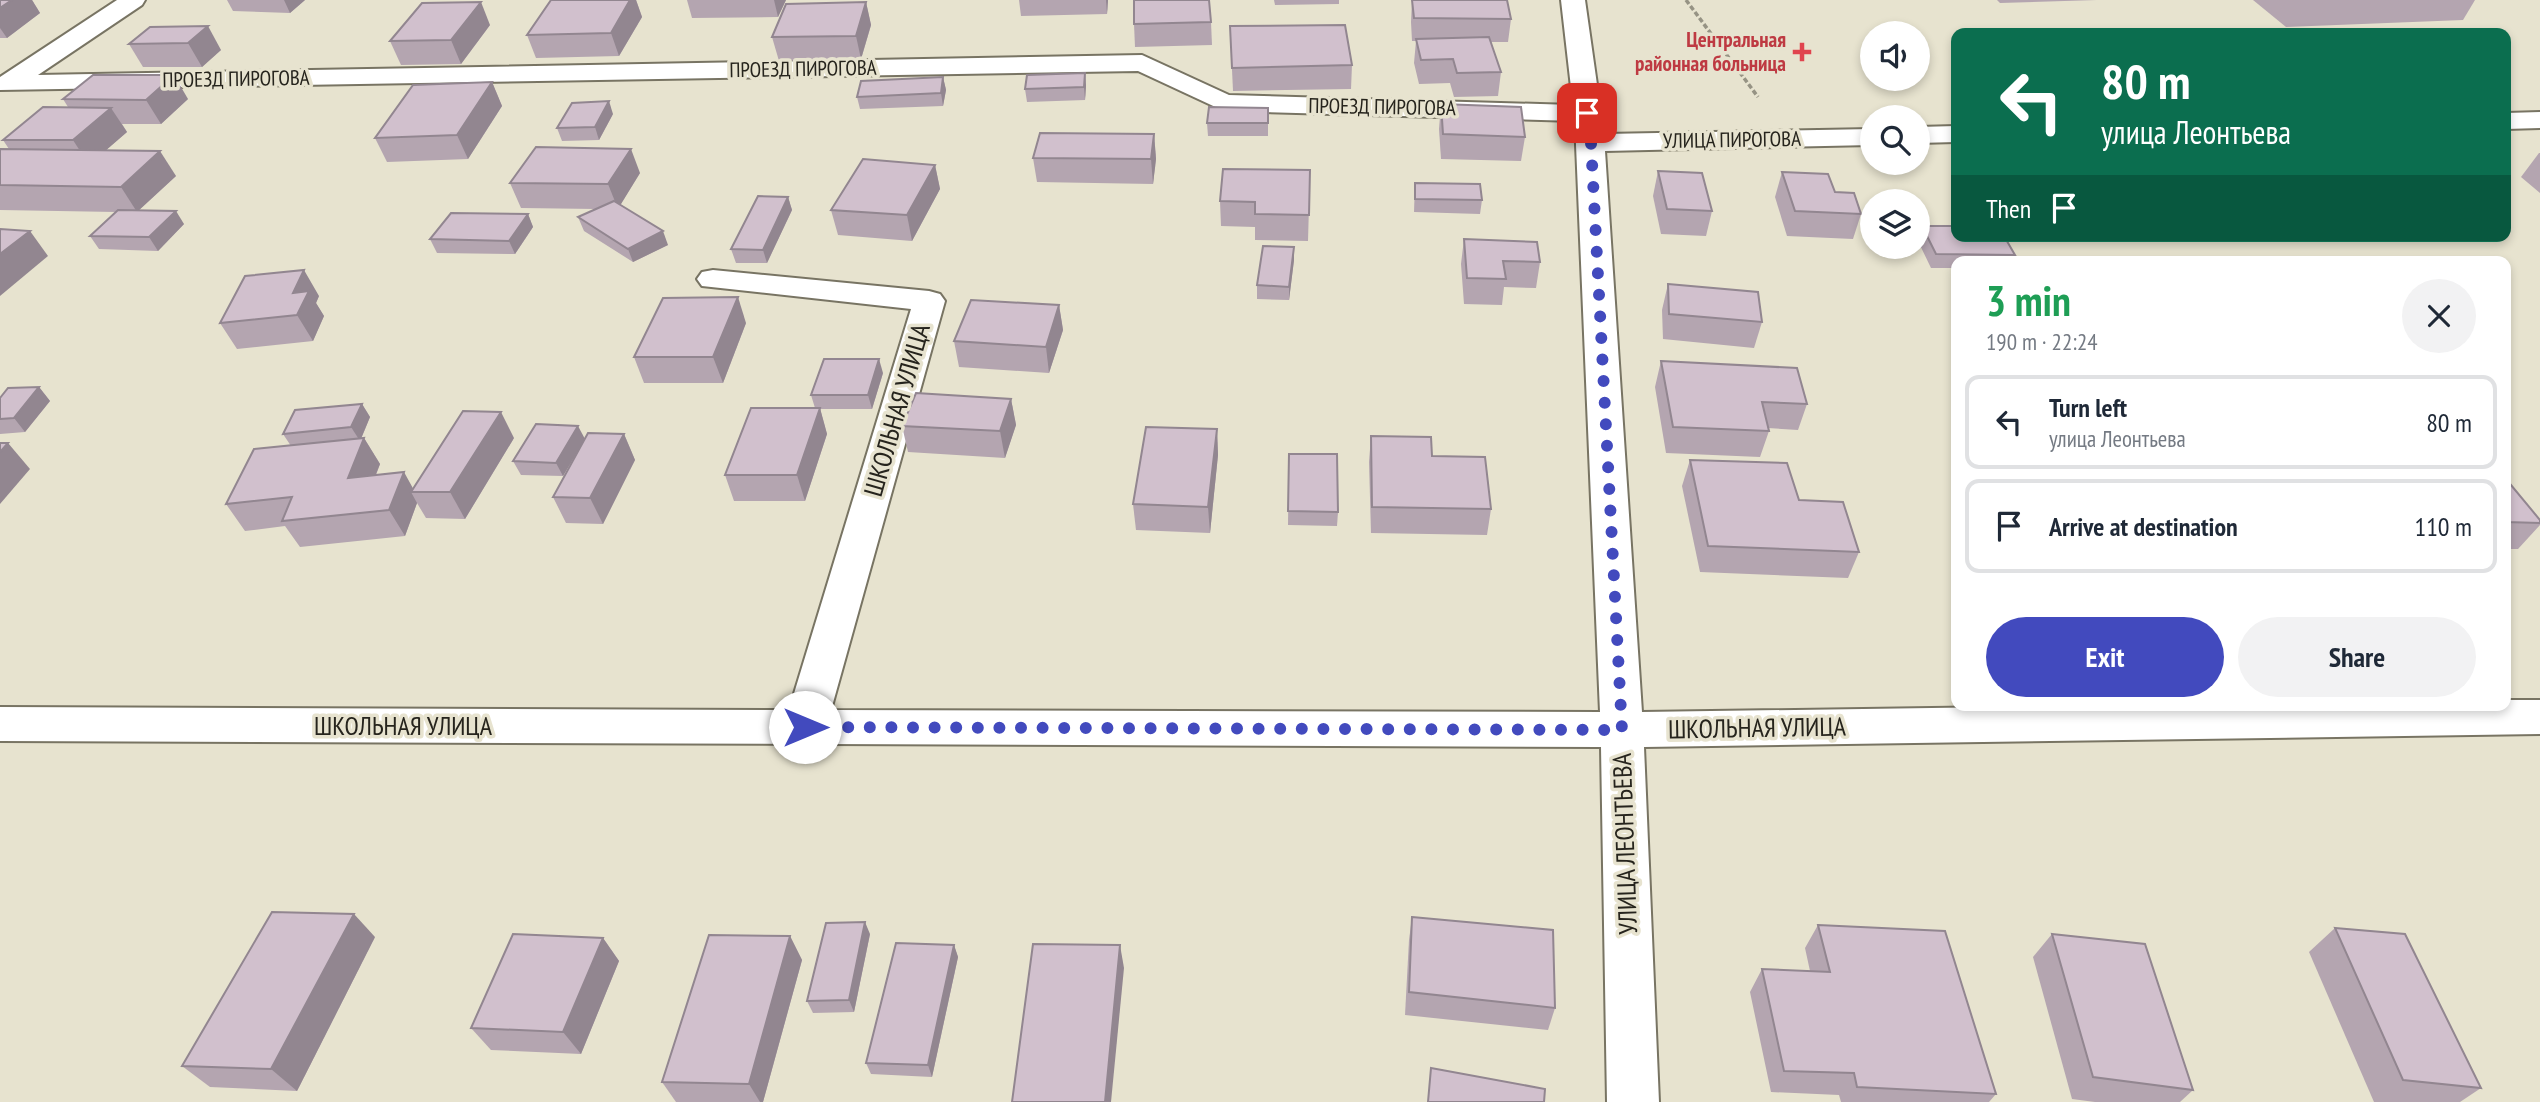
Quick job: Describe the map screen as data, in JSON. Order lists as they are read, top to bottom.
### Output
{
  "streets": {
    "street": [
      "ПРОЕЗД ПИРОГОВА",
      "УЛИЦА ПИРОГОВА",
      "ШКОЛЬНАЯ УЛИЦА",
      "УЛИЦА ЛЕОНТЬЕВА"
    ]
  },
  "crossings": [
    ["ПРОЕЗД ПИРОГОВА", "УЛИЦА ПИРОГОВА"],
    ["ПРОЕЗД ПИРОГОВА", "УЛИЦА ЛЕОНТЬЕВА"],
    ["УЛИЦА ПИРОГОВА", "УЛИЦА ЛЕОНТЬЕВА"],
    ["ШКОЛЬНАЯ УЛИЦА", "УЛИЦА ЛЕОНТЬЕВА"]
  ],
  "places": {
    "health": ["Центральная районная больница"]
  },
  "page": {
    "turn": ["80 m", "улица Леонтьева"],
    "then": "Then",
    "heading": ["3 min", "190 m · 22:24"],
    "list": [
      {
        "name": "Turn left",
        "note": "улица Леонтьева",
        "value": "80 m"
      },
      {
        "name": "Arrive at destination",
        "value": "110 m"
      }
    ],
    "buttons": ["Exit", "Share"]
  }
}
